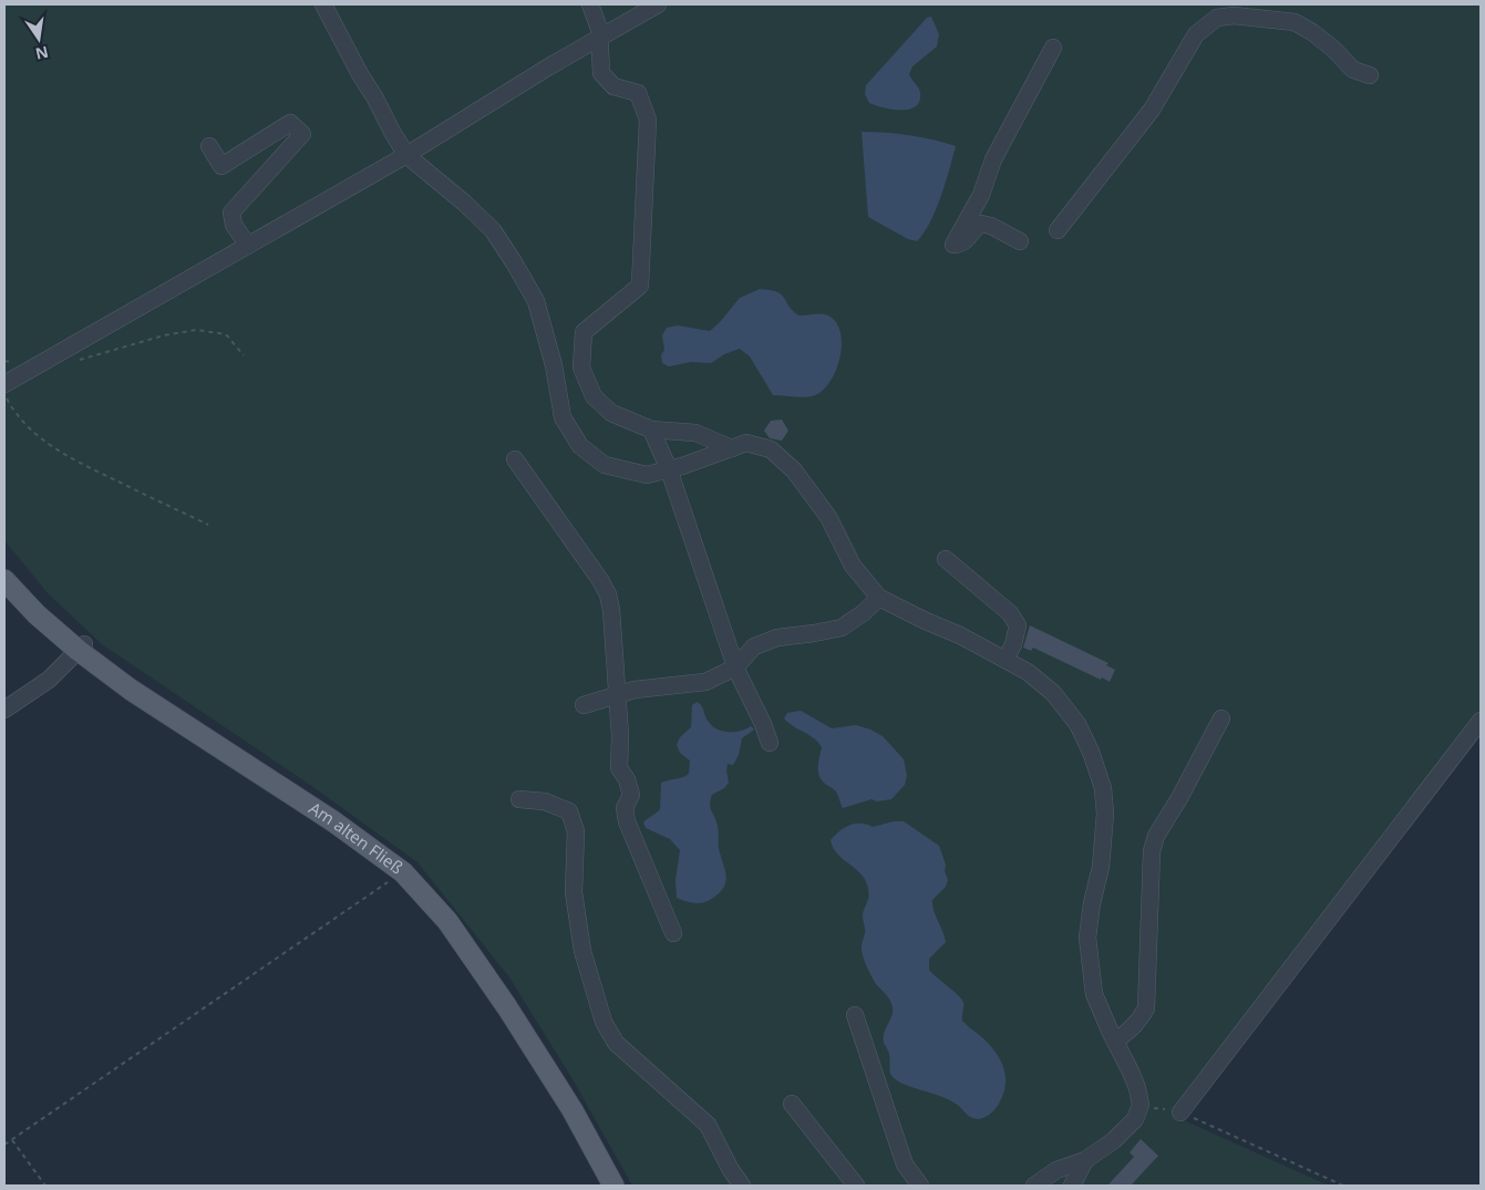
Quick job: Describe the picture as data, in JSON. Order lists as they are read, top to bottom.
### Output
{
  "streets": {
    "main road": ["Am alten Fließ"]
  },
  "north": "bottom"
}
